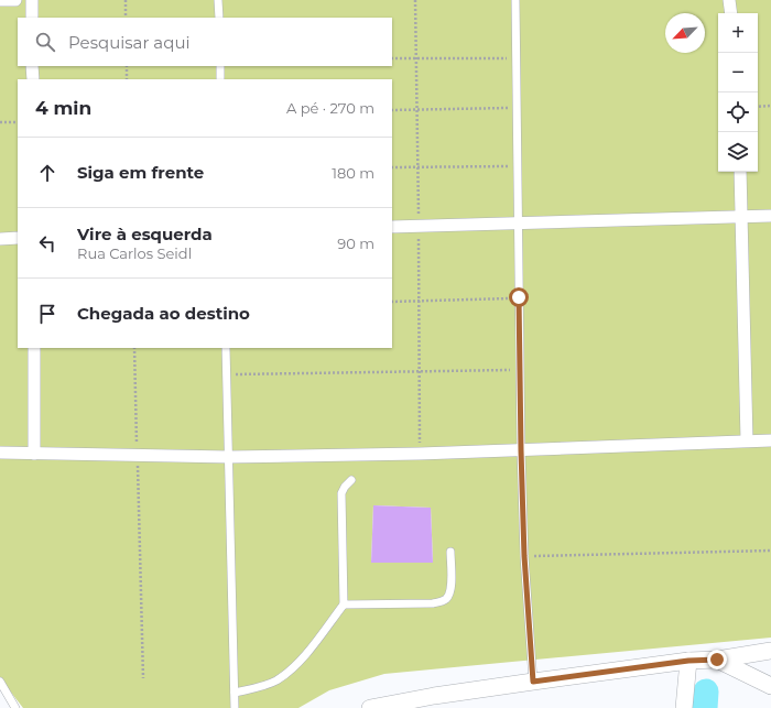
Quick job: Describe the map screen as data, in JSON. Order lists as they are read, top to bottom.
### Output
{
  "north": "bottom left",
  "page": {
    "map_buttons": ["+", "−"],
    "search": "Pesquisar aqui",
    "heading": ["4 min", "A pé · 270 m"],
    "list": [
      ["Siga em frente", "180 m"],
      ["Vire à esquerda", "Rua Carlos Seidl", "90 m"],
      "Chegada ao destino"
    ]
  }
}
